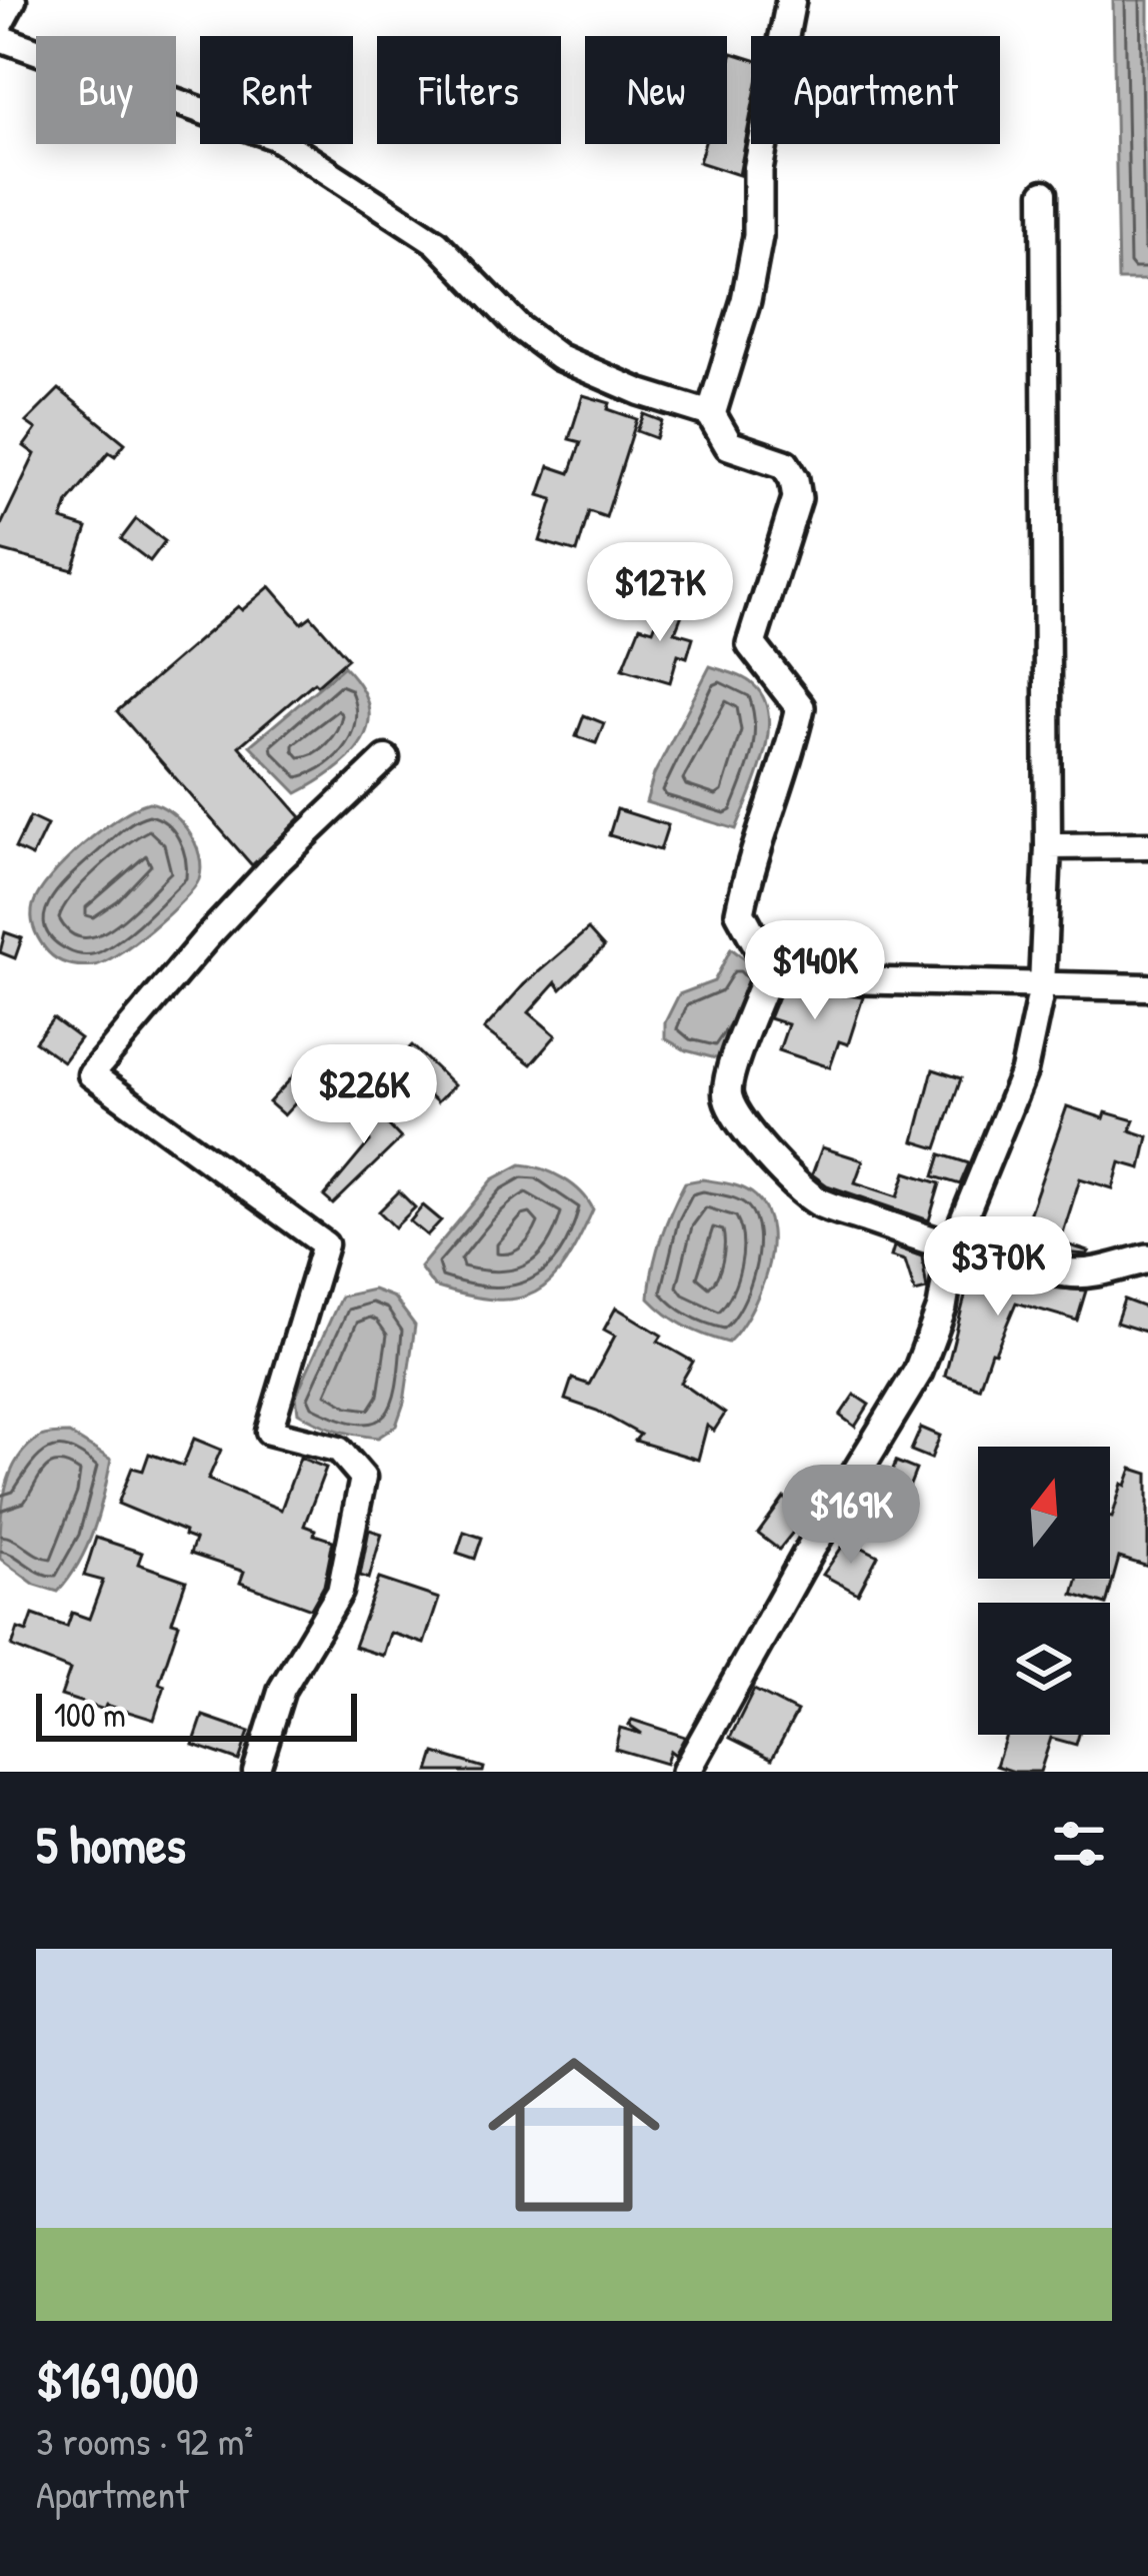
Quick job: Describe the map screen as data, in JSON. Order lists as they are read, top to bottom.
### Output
{
  "scale_bar": "100 m",
  "north": "top",
  "page": {
    "chip": [
      "Buy",
      "Rent",
      "Filters",
      "New",
      "Apartment"
    ],
    "price": [
      "$127K",
      "$140K",
      "$226K",
      "$370K",
      "$169K"
    ],
    "scale": "100 m",
    "heading": "5 homes",
    "list": [
      {
        "name": "$169,000",
        "note": "3 rooms · 92 m² · Apartment"
      }
    ]
  }
}
